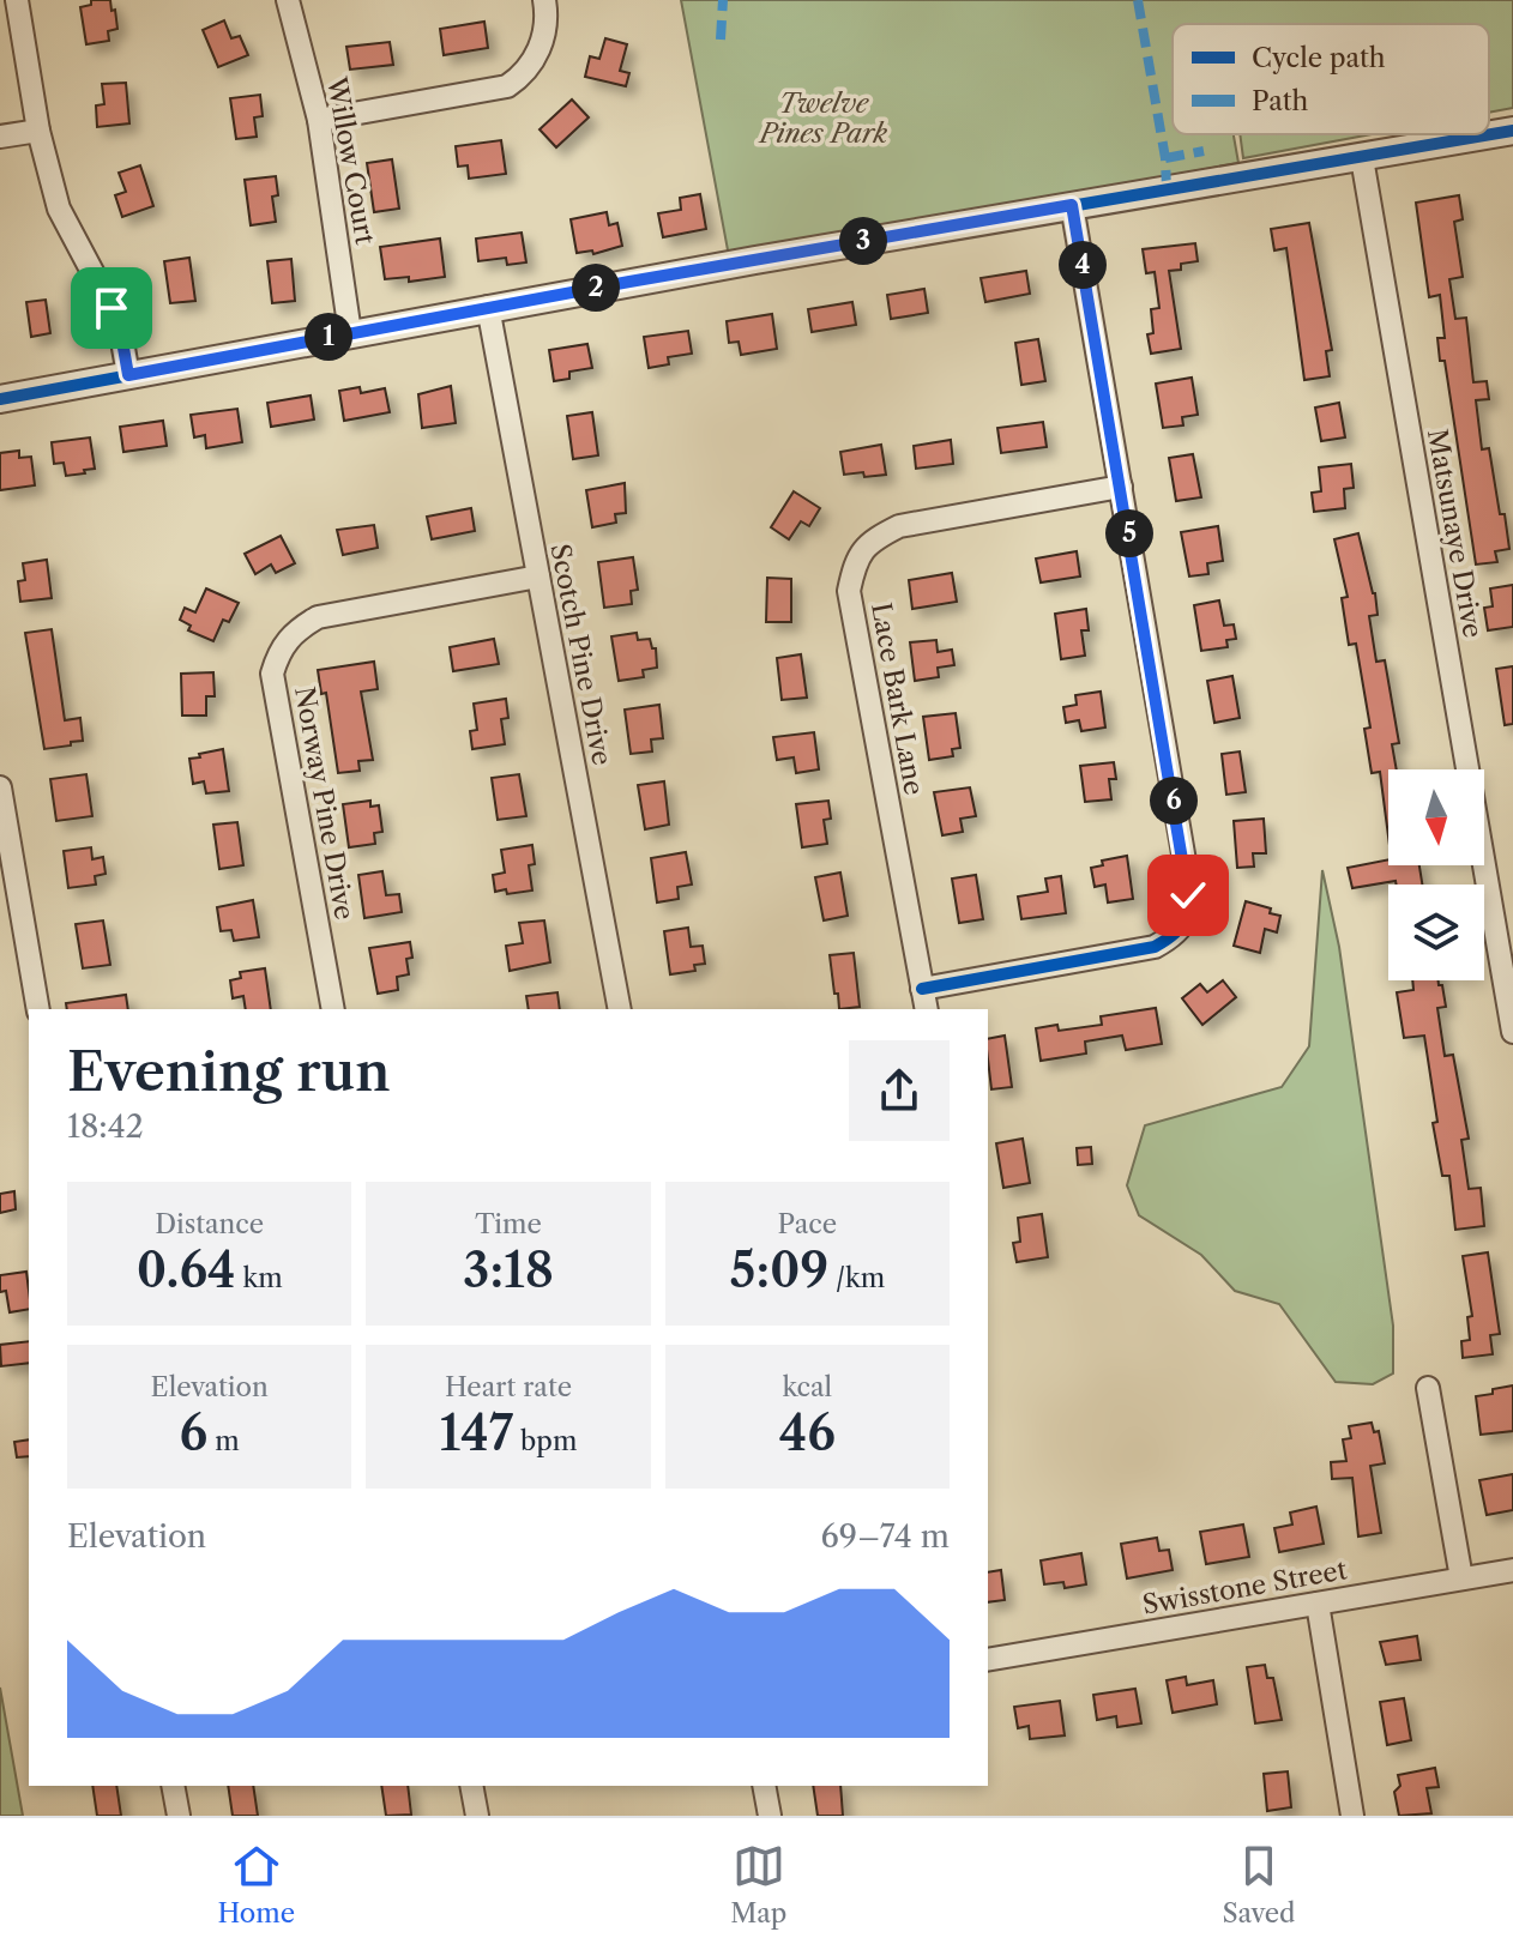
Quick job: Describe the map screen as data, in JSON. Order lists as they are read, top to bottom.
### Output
{
  "streets": {
    "street": [
      "Willow Court",
      "Matsunaye Drive",
      "Scotch Pine Drive",
      "Lace Bark Lane",
      "Norway Pine Drive",
      "Swisstone Street"
    ]
  },
  "crossings": [
    ["Scotch Pine Drive", "Norway Pine Drive"]
  ],
  "parks": ["Twelve Pines Park"],
  "legend": ["Cycle path", "Path"],
  "north": "bottom",
  "page": {
    "pins": [
      "3",
      "4",
      "2",
      "1",
      "5",
      "6"
    ],
    "heading": ["Evening run", "18:42"],
    "stats": [
      ["Distance", "0.64 km"],
      ["Time", "3:18"],
      ["Pace", "5:09 /km"],
      ["Elevation", "6 m"],
      ["Heart rate", "147 bpm"],
      ["kcal", "46"]
    ],
    "chart": ["Elevation", "69–74 m"],
    "tabs": ["Home", "Map", "Saved"]
  }
}
